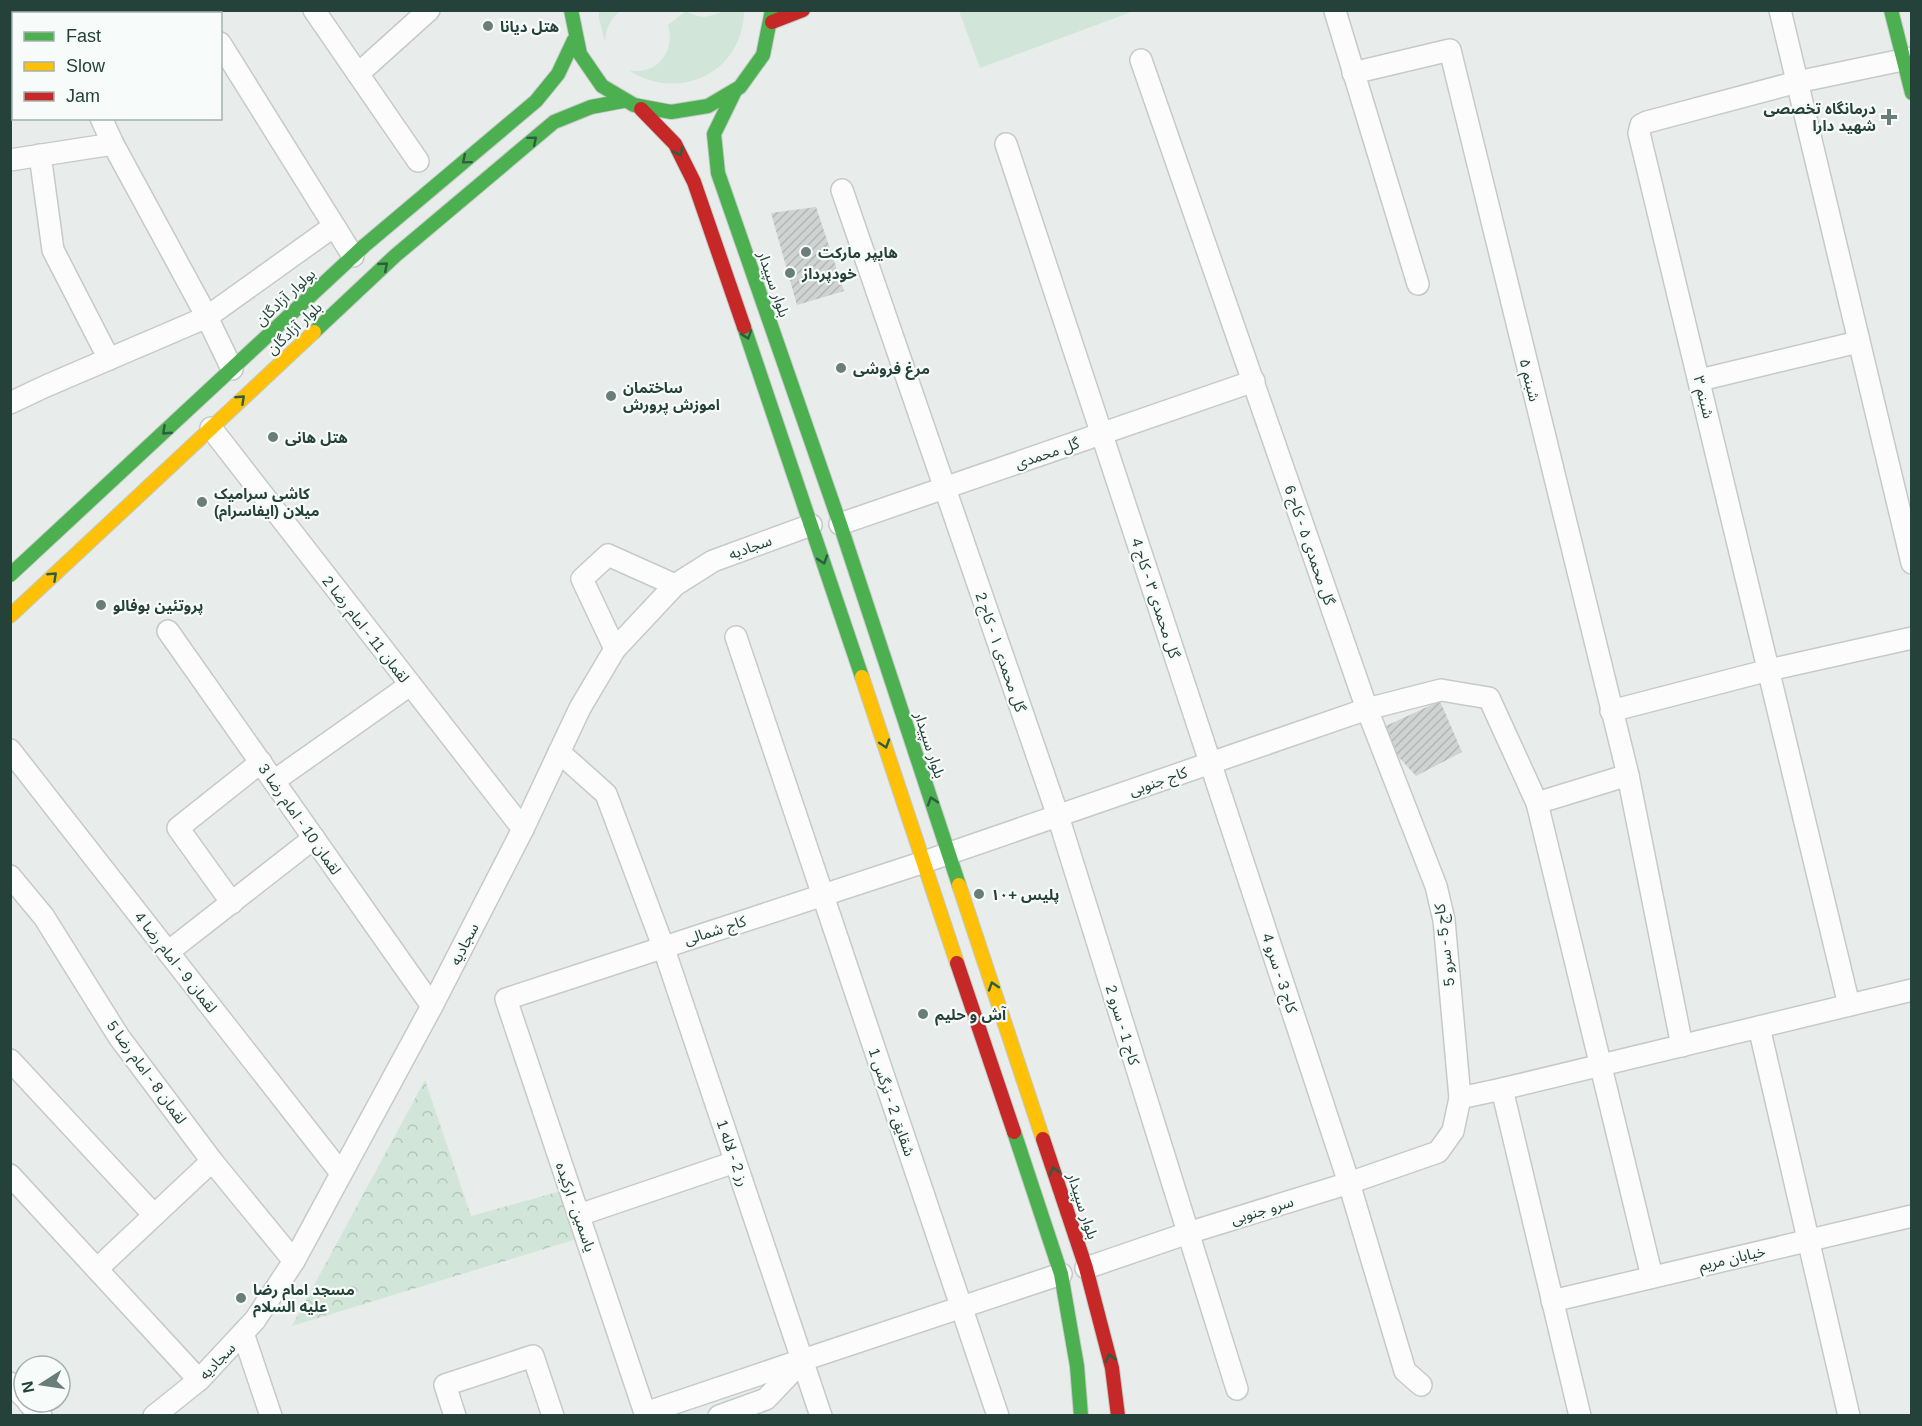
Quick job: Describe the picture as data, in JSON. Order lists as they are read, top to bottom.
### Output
{
  "streets": {
    "street": [
      "بلوار سپیدار",
      "بولوار آزادگان",
      "بلوار آزادگان",
      "شبنم ۵",
      "شبنم ۳",
      "گل محمدی",
      "گل محمدی ۵ - کاج 6",
      "سجادیه",
      "گل محمدی ۳ - کاج 4",
      "لقمان 11 - امام رضا 2",
      "گل محمدی ۱ - کاج 2",
      "کاج جنوبی",
      "لقمان 10 - امام رضا 3",
      "کاج شمالی",
      "کاج 5 - سرو 5",
      "لقمان 9 - امام رضا 4",
      "کاج 3 - سرو 4",
      "کاج 1 - سرو 2",
      "لقمان 8 - امام رضا 5",
      "شقایق 2 - نرگس 1",
      "رز 2 - لاله 1",
      "یاسمین - ارکیده",
      "سرو جنوبی",
      "خیابان مریم"
    ]
  },
  "crossings": [
    ["بلوار سپیدار", "گل محمدی"],
    ["بلوار سپیدار", "کاج جنوبی"],
    ["بلوار سپیدار", "سرو جنوبی"],
    ["بلوار آزادگان", "لقمان 11 - امام رضا 2"],
    ["گل محمدی", "گل محمدی ۵ - کاج 6"],
    ["گل محمدی", "گل محمدی ۳ - کاج 4"],
    ["گل محمدی", "گل محمدی ۱ - کاج 2"],
    ["گل محمدی ۵ - کاج 6", "کاج جنوبی"],
    ["گل محمدی ۵ - کاج 6", "کاج 5 - سرو 5"],
    ["سجادیه", "لقمان 11 - امام رضا 2"],
    ["سجادیه", "لقمان 10 - امام رضا 3"],
    ["سجادیه", "لقمان 9 - امام رضا 4"],
    ["سجادیه", "لقمان 8 - امام رضا 5"],
    ["سجادیه", "رز 2 - لاله 1"],
    ["گل محمدی ۳ - کاج 4", "کاج جنوبی"],
    ["گل محمدی ۳ - کاج 4", "کاج 3 - سرو 4"],
    ["گل محمدی ۱ - کاج 2", "کاج جنوبی"],
    ["گل محمدی ۱ - کاج 2", "کاج 1 - سرو 2"],
    ["کاج جنوبی", "کاج شمالی"],
    ["کاج جنوبی", "کاج 5 - سرو 5"],
    ["کاج جنوبی", "کاج 3 - سرو 4"],
    ["کاج جنوبی", "کاج 1 - سرو 2"],
    ["کاج شمالی", "شقایق 2 - نرگس 1"],
    ["کاج شمالی", "رز 2 - لاله 1"],
    ["کاج شمالی", "یاسمین - ارکیده"],
    ["کاج 5 - سرو 5", "سرو جنوبی"],
    ["کاج 3 - سرو 4", "سرو جنوبی"],
    ["کاج 1 - سرو 2", "سرو جنوبی"]
  ],
  "places": {
    "other": [
      "هتل دیانا",
      "هایپر مارکت",
      "خودپرداز",
      "مرغ فروشی",
      "ساختمان اموزش پرورش",
      "هتل هانی",
      "کاشی سرامیک میلان (ایفاسرام)",
      "پروتئین بوفالو",
      "پلیس +۱۰",
      "آش و حلیم",
      "مسجد امام رضا علیه السلام"
    ],
    "health": ["درمانگاه تخصصى شهید دارا"]
  },
  "legend": ["Fast", "Slow", "Jam"],
  "north": "left"
}
